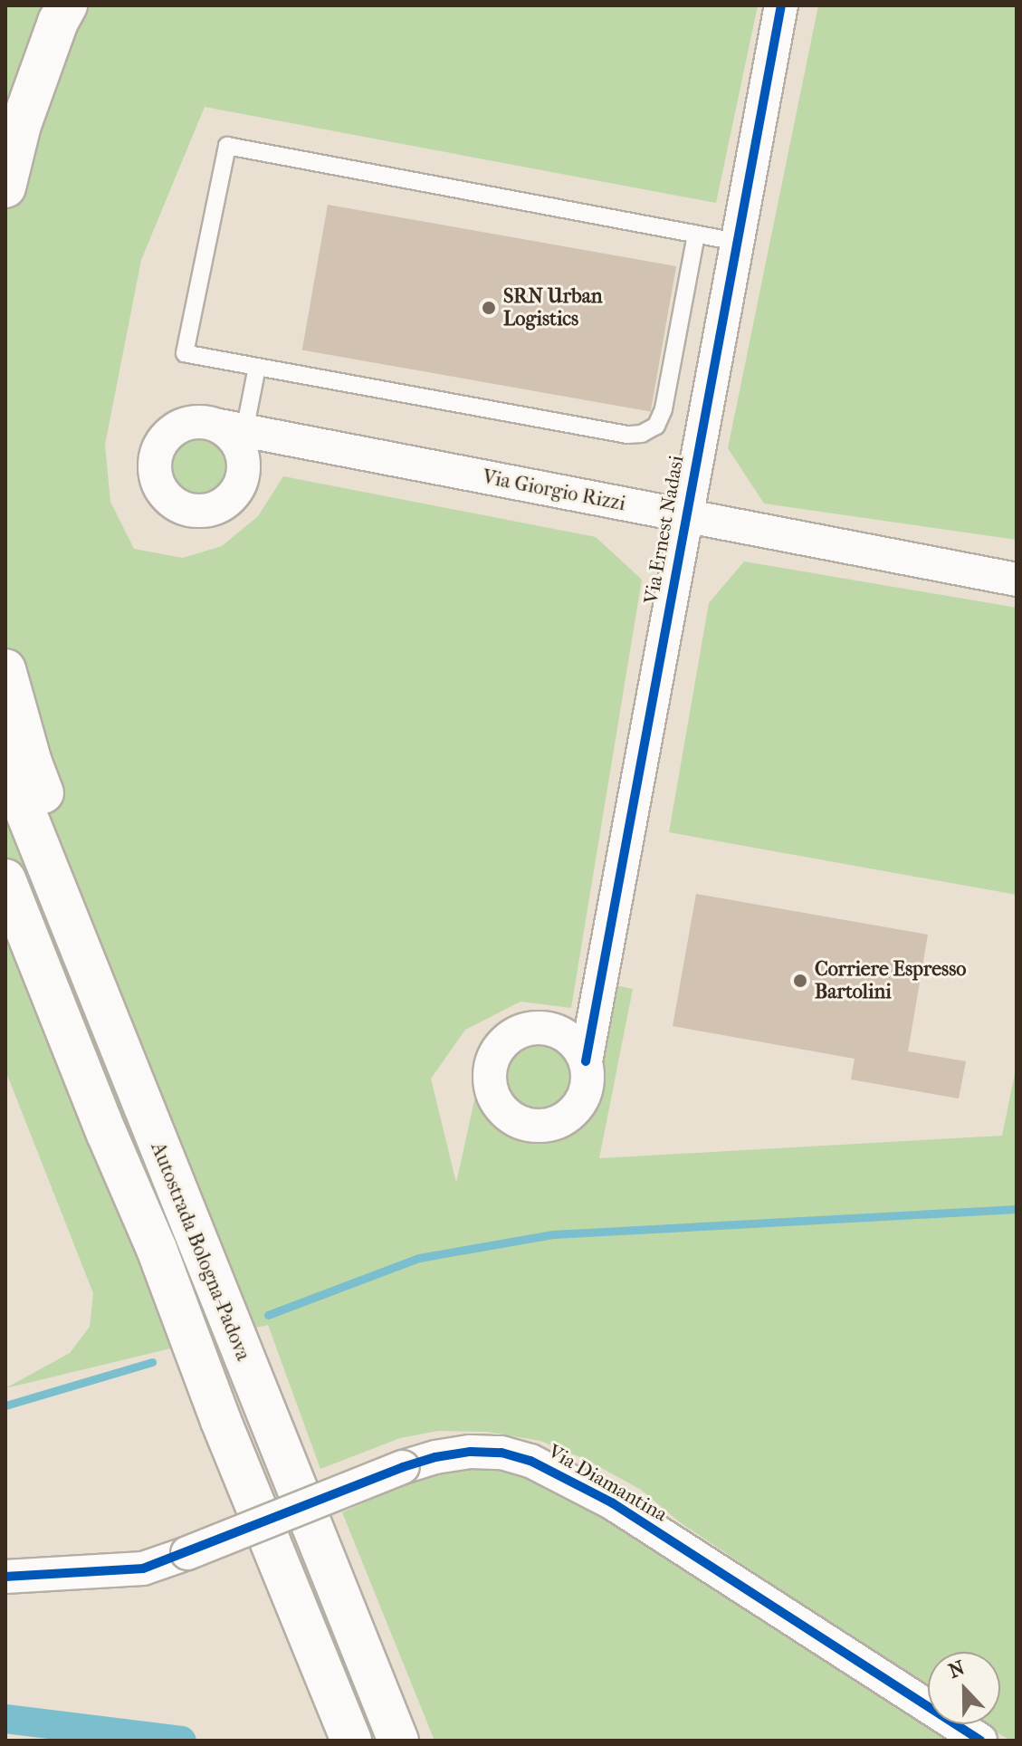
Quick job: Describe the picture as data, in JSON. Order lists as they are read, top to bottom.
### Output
{
  "streets": {
    "highway": ["Autostrada Bologna-Padova"],
    "street": ["Via Giorgio Rizzi", "Via Ernest Nadasi", "Via Diamantina"]
  },
  "crossings": [
    ["Via Giorgio Rizzi", "Via Ernest Nadasi"]
  ],
  "places": ["SRN Urban Logistics", "Corriere Espresso Bartolini"],
  "north": "top"
}
